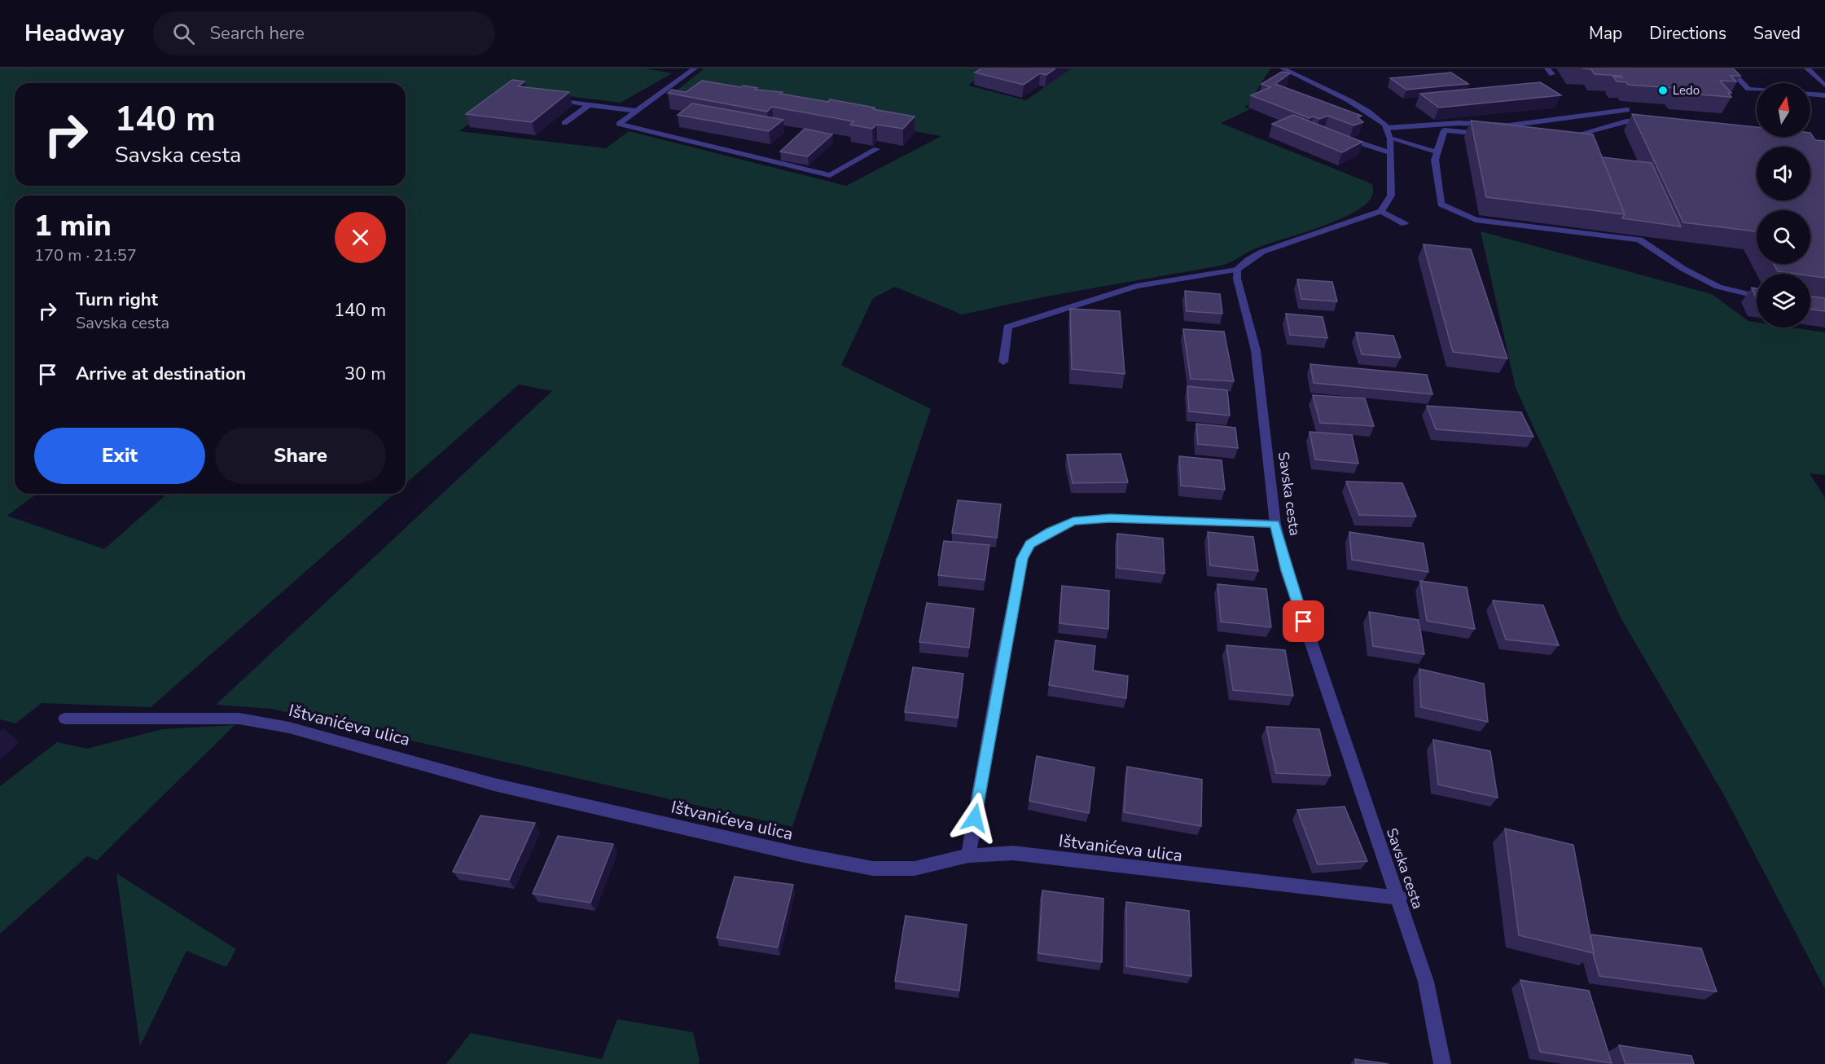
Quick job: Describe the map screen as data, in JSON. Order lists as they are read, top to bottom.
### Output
{
  "streets": {
    "street": ["Savska cesta", "Ištvanićeva ulica"]
  },
  "crossings": [
    ["Savska cesta", "Ištvanićeva ulica"]
  ],
  "places": ["Ledo"],
  "north": "top",
  "page": {
    "header": "Headway",
    "search": "Search here",
    "nav": ["Map", "Directions", "Saved"],
    "turn": ["140 m", "Savska cesta"],
    "heading": ["1 min", "170 m · 21:57"],
    "list": [
      {
        "name": "Turn right",
        "note": "Savska cesta",
        "value": "140 m"
      },
      {
        "name": "Arrive at destination",
        "value": "30 m"
      }
    ],
    "buttons": ["Exit", "Share"]
  }
}
